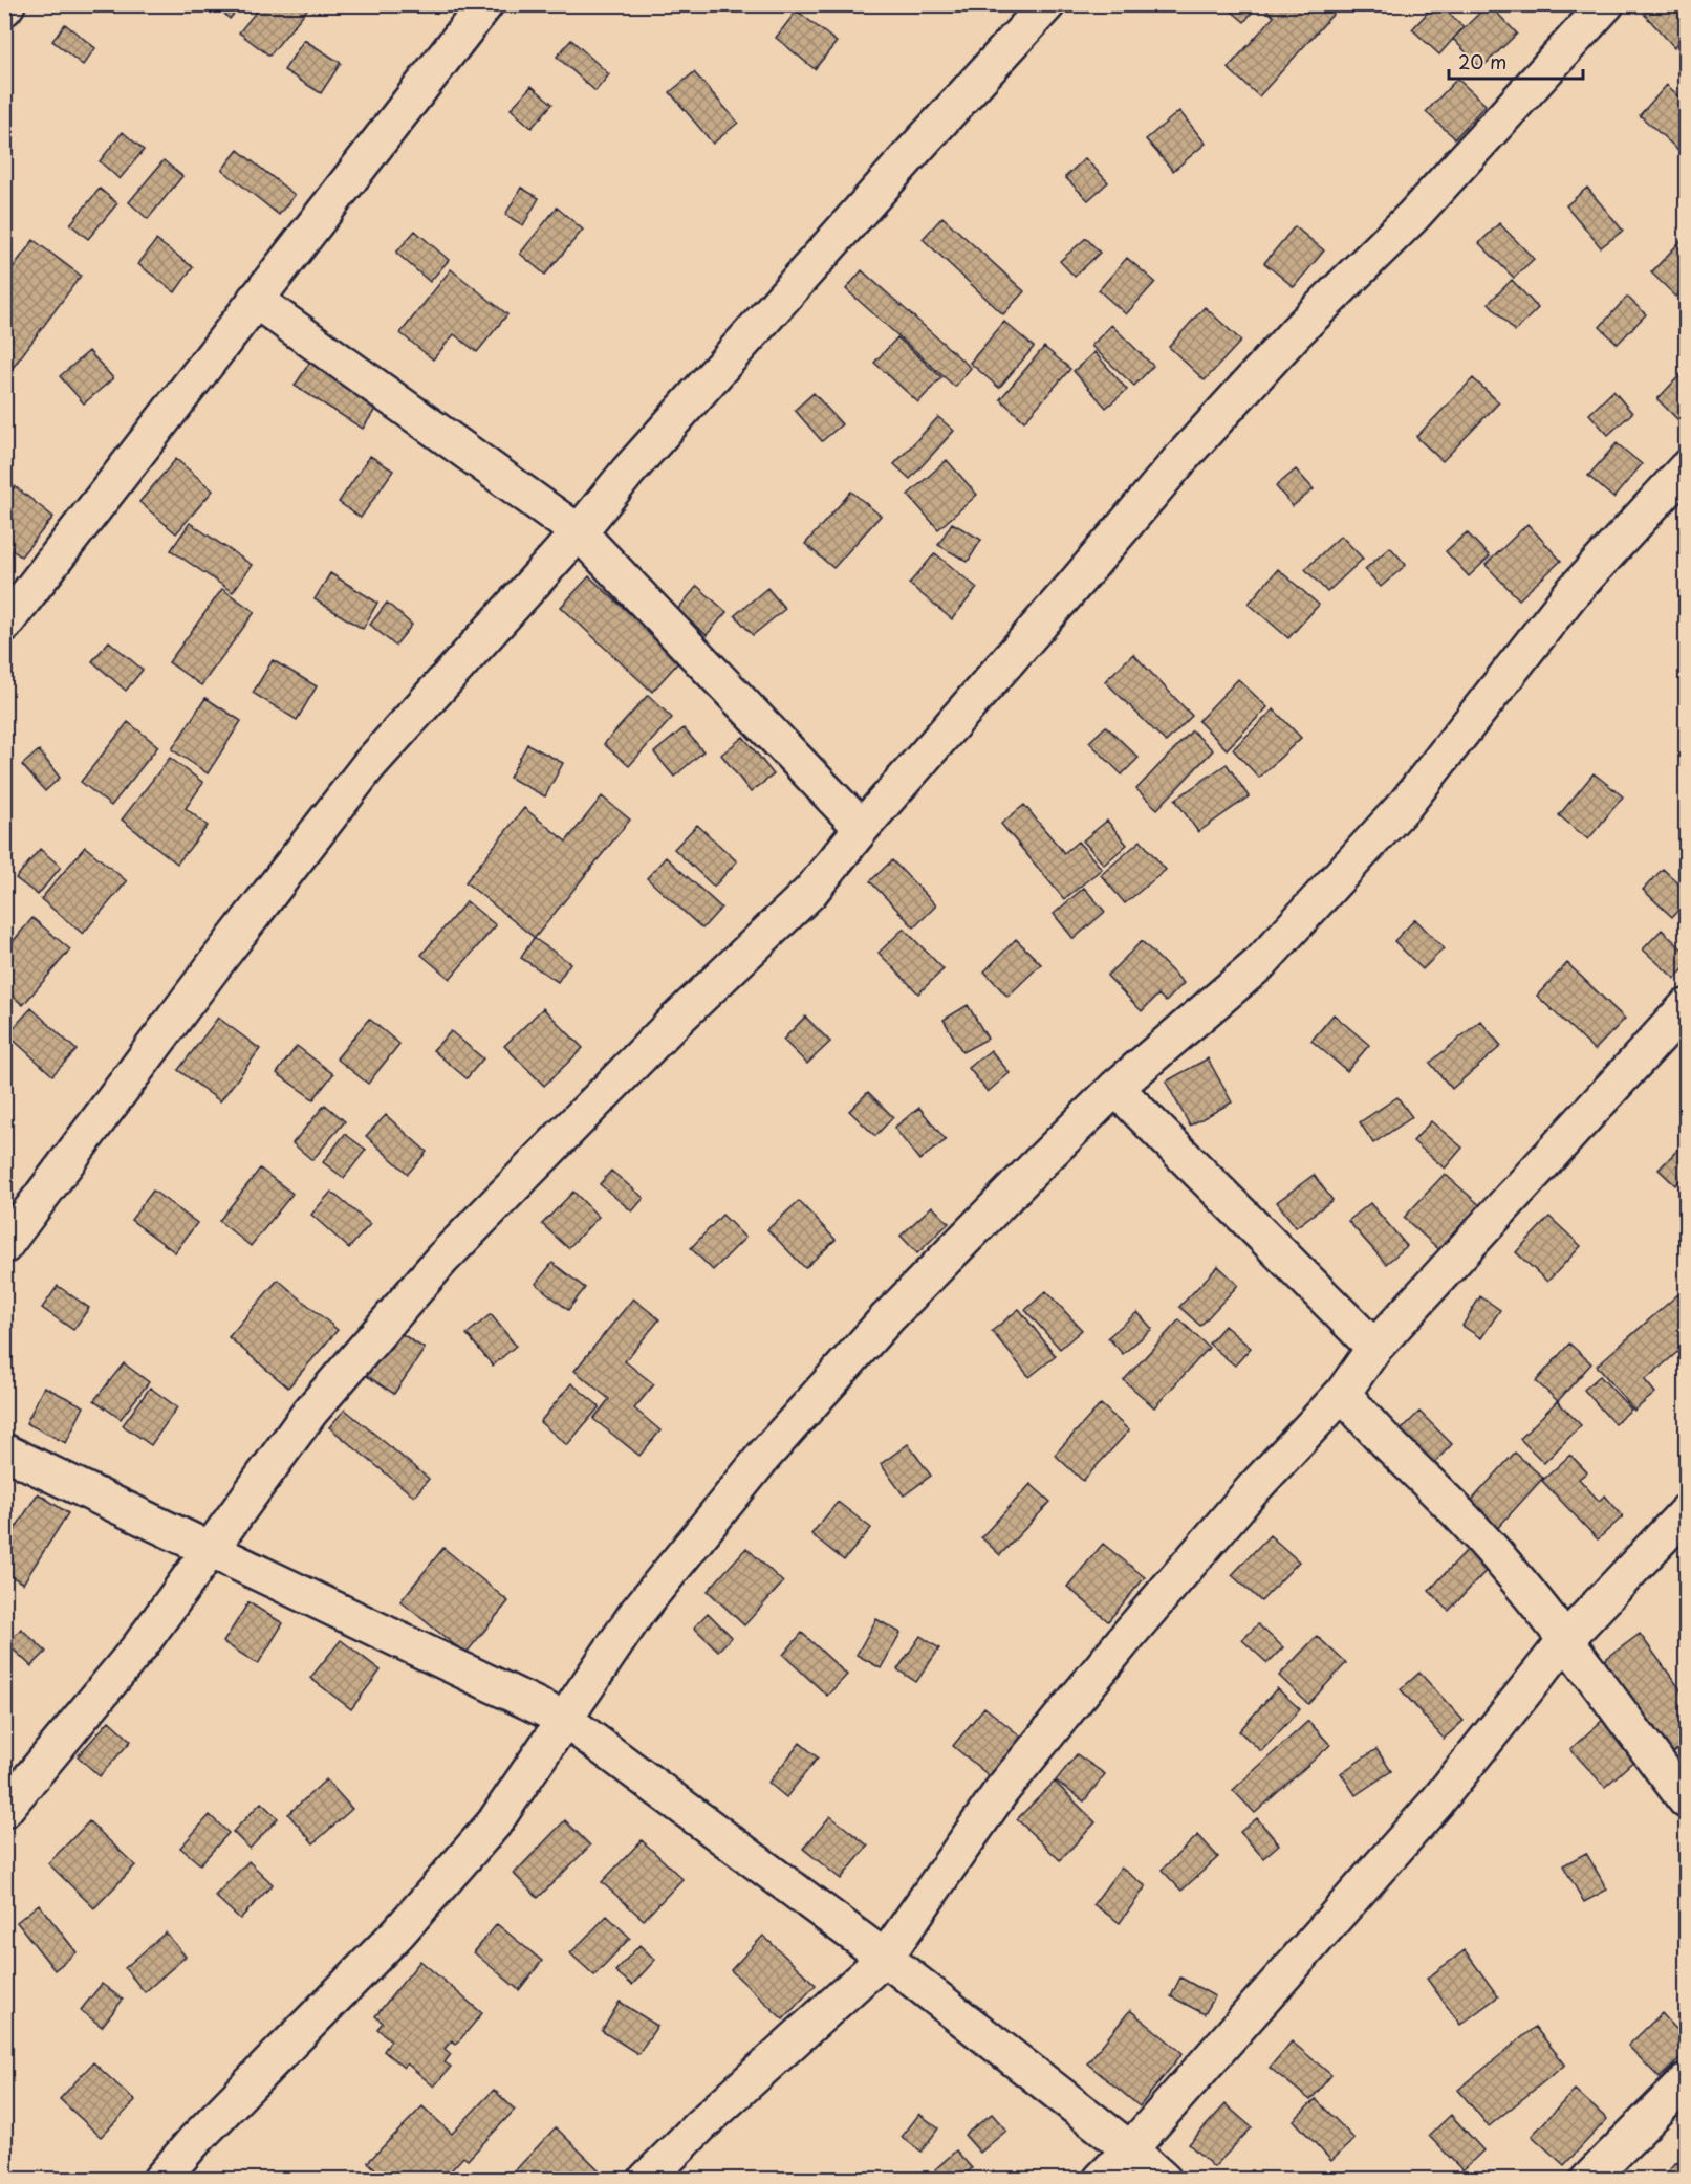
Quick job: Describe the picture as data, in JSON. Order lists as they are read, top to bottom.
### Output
{
  "scale_bar": "20 m"
}
